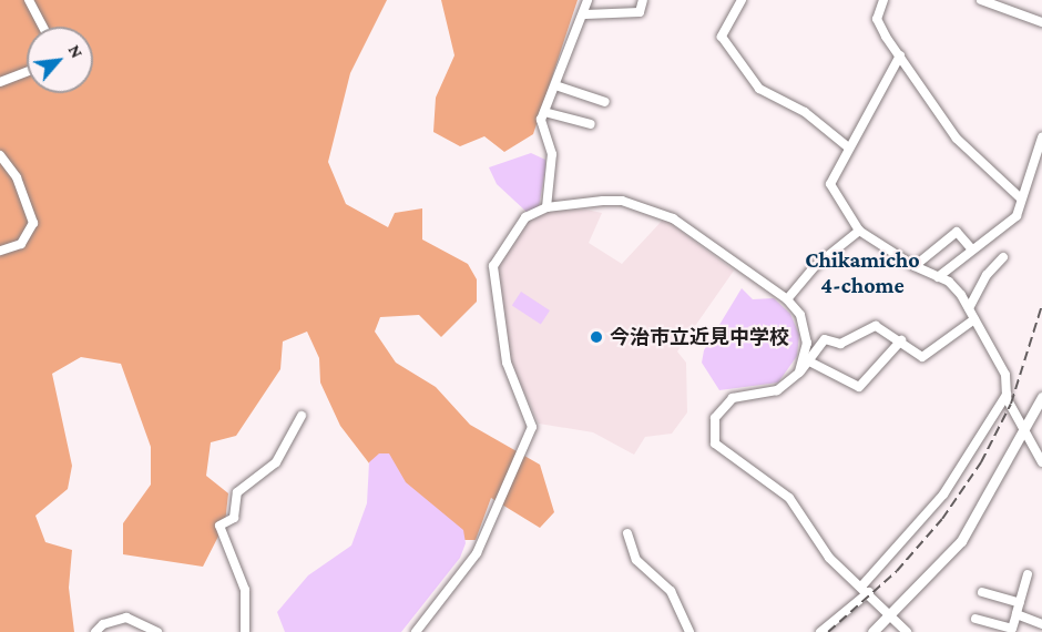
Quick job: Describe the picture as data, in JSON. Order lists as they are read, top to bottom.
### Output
{
  "districts": ["Chikamicho 4-chome"],
  "places": ["今治市立近見中学校"],
  "north": "top right"
}
